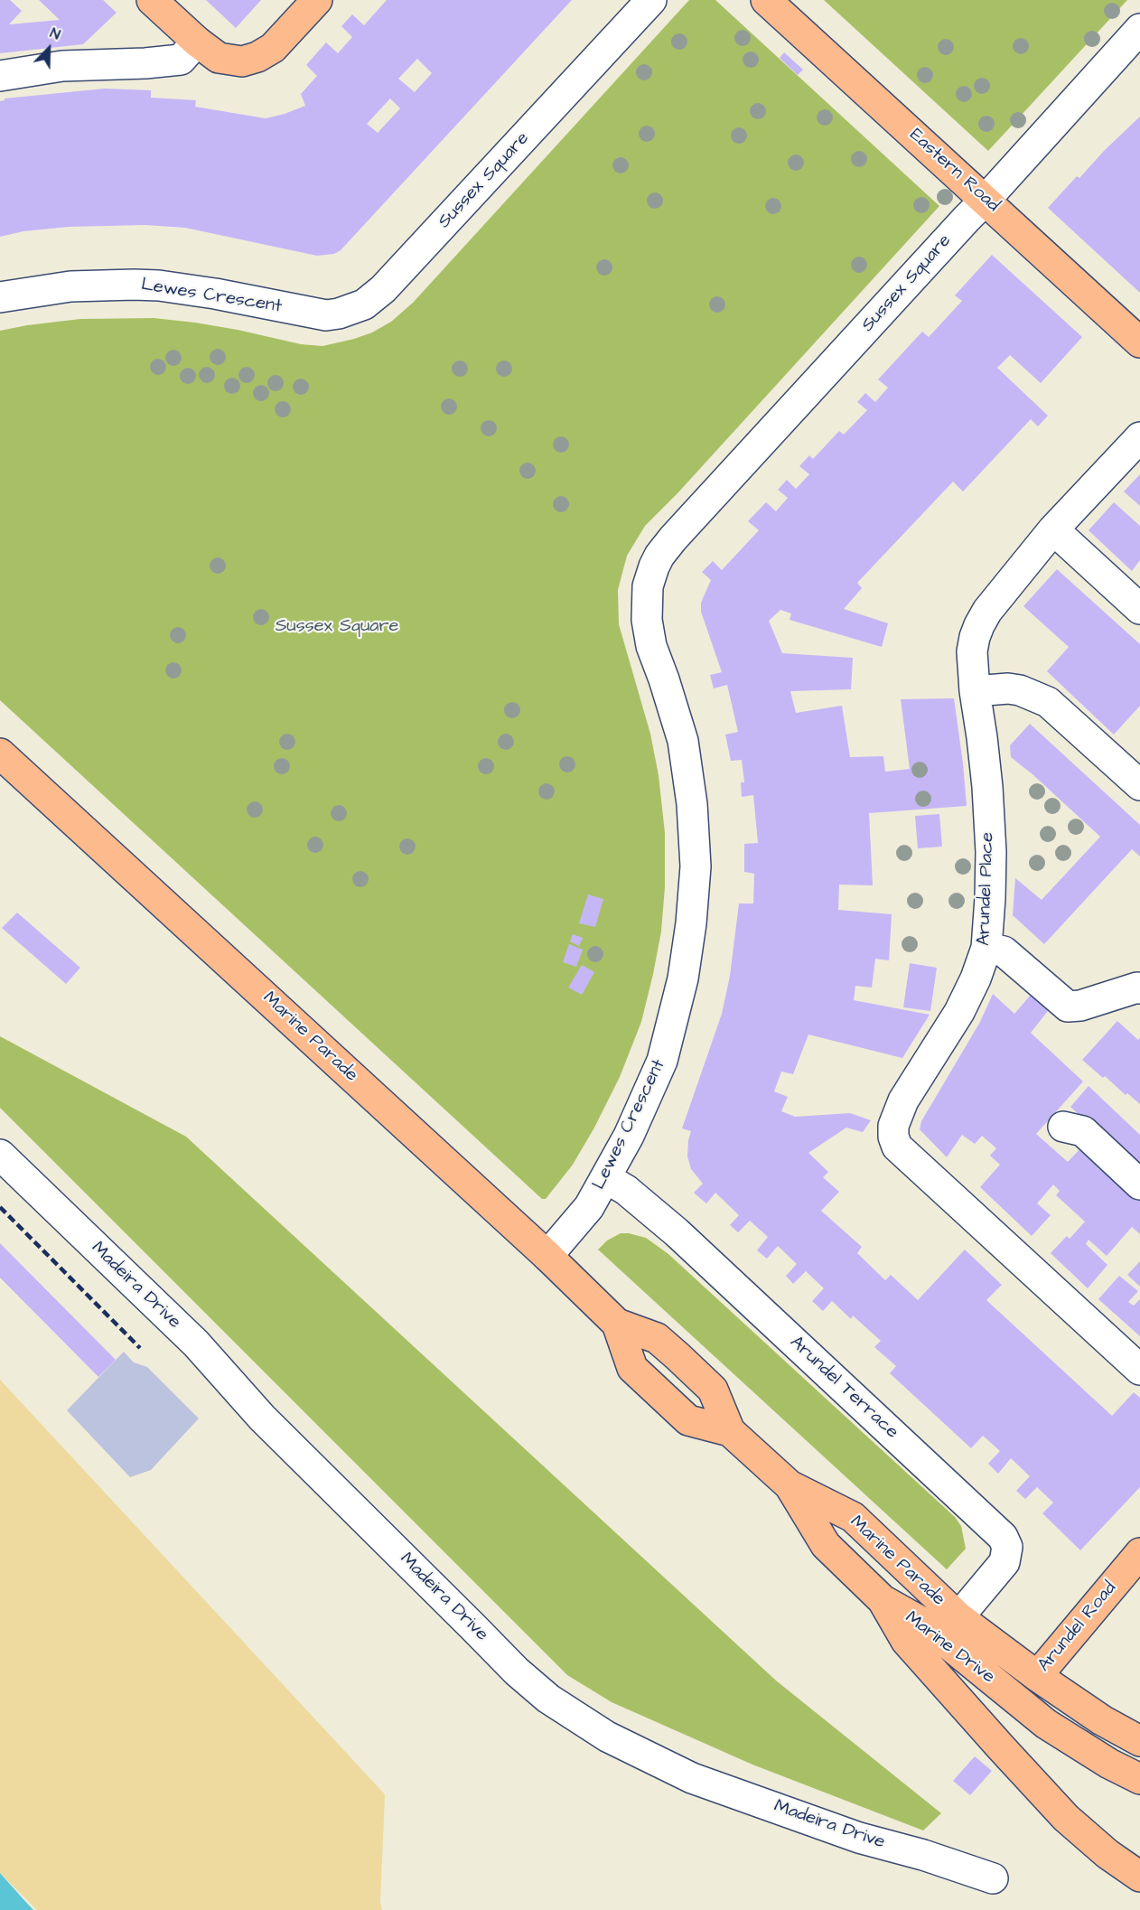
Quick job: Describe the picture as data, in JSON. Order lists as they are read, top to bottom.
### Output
{
  "streets": {
    "main road": [
      "Eastern Road",
      "Marine Parade",
      "Arundel Road",
      "Marine Drive"
    ],
    "street": [
      "Sussex Square",
      "Lewes Crescent",
      "Arundel Place",
      "Madeira Drive",
      "Arundel Terrace"
    ]
  },
  "crossings": [
    ["Eastern Road", "Sussex Square"],
    ["Sussex Square", "Lewes Crescent"],
    ["Lewes Crescent", "Marine Parade"],
    ["Lewes Crescent", "Arundel Terrace"],
    ["Marine Parade", "Arundel Terrace"],
    ["Marine Parade", "Arundel Road"],
    ["Marine Parade", "Marine Drive"]
  ],
  "parks": ["Sussex Square"],
  "north": "top right"
}
